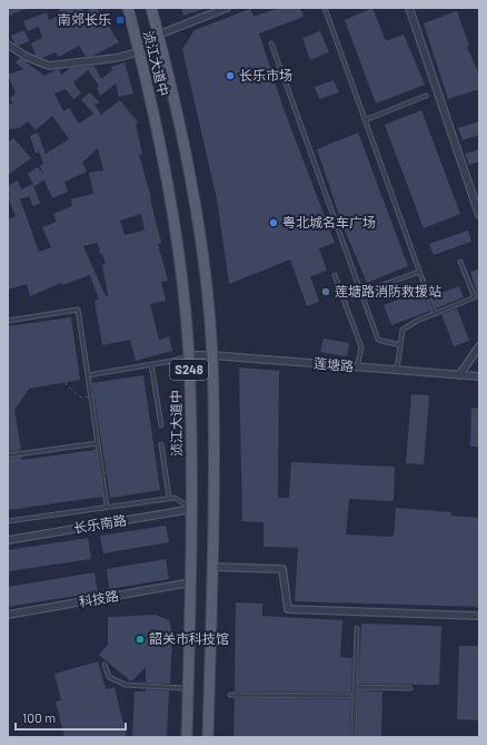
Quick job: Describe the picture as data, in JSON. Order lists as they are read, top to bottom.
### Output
{
  "streets": {
    "main road": ["浈江大道中", "S248"],
    "street": ["莲塘路", "长乐南路", "科技路"]
  },
  "crossings": [
    ["浈江大道中", "莲塘路"],
    ["浈江大道中", "长乐南路"],
    ["浈江大道中", "科技路"]
  ],
  "places": {
    "transit": ["南郊长乐"],
    "other": [
      "长乐市场",
      "粤北城名车广场",
      "莲塘路消防救援站",
      "韶关市科技馆"
    ]
  },
  "scale_bar": "100 m"
}
